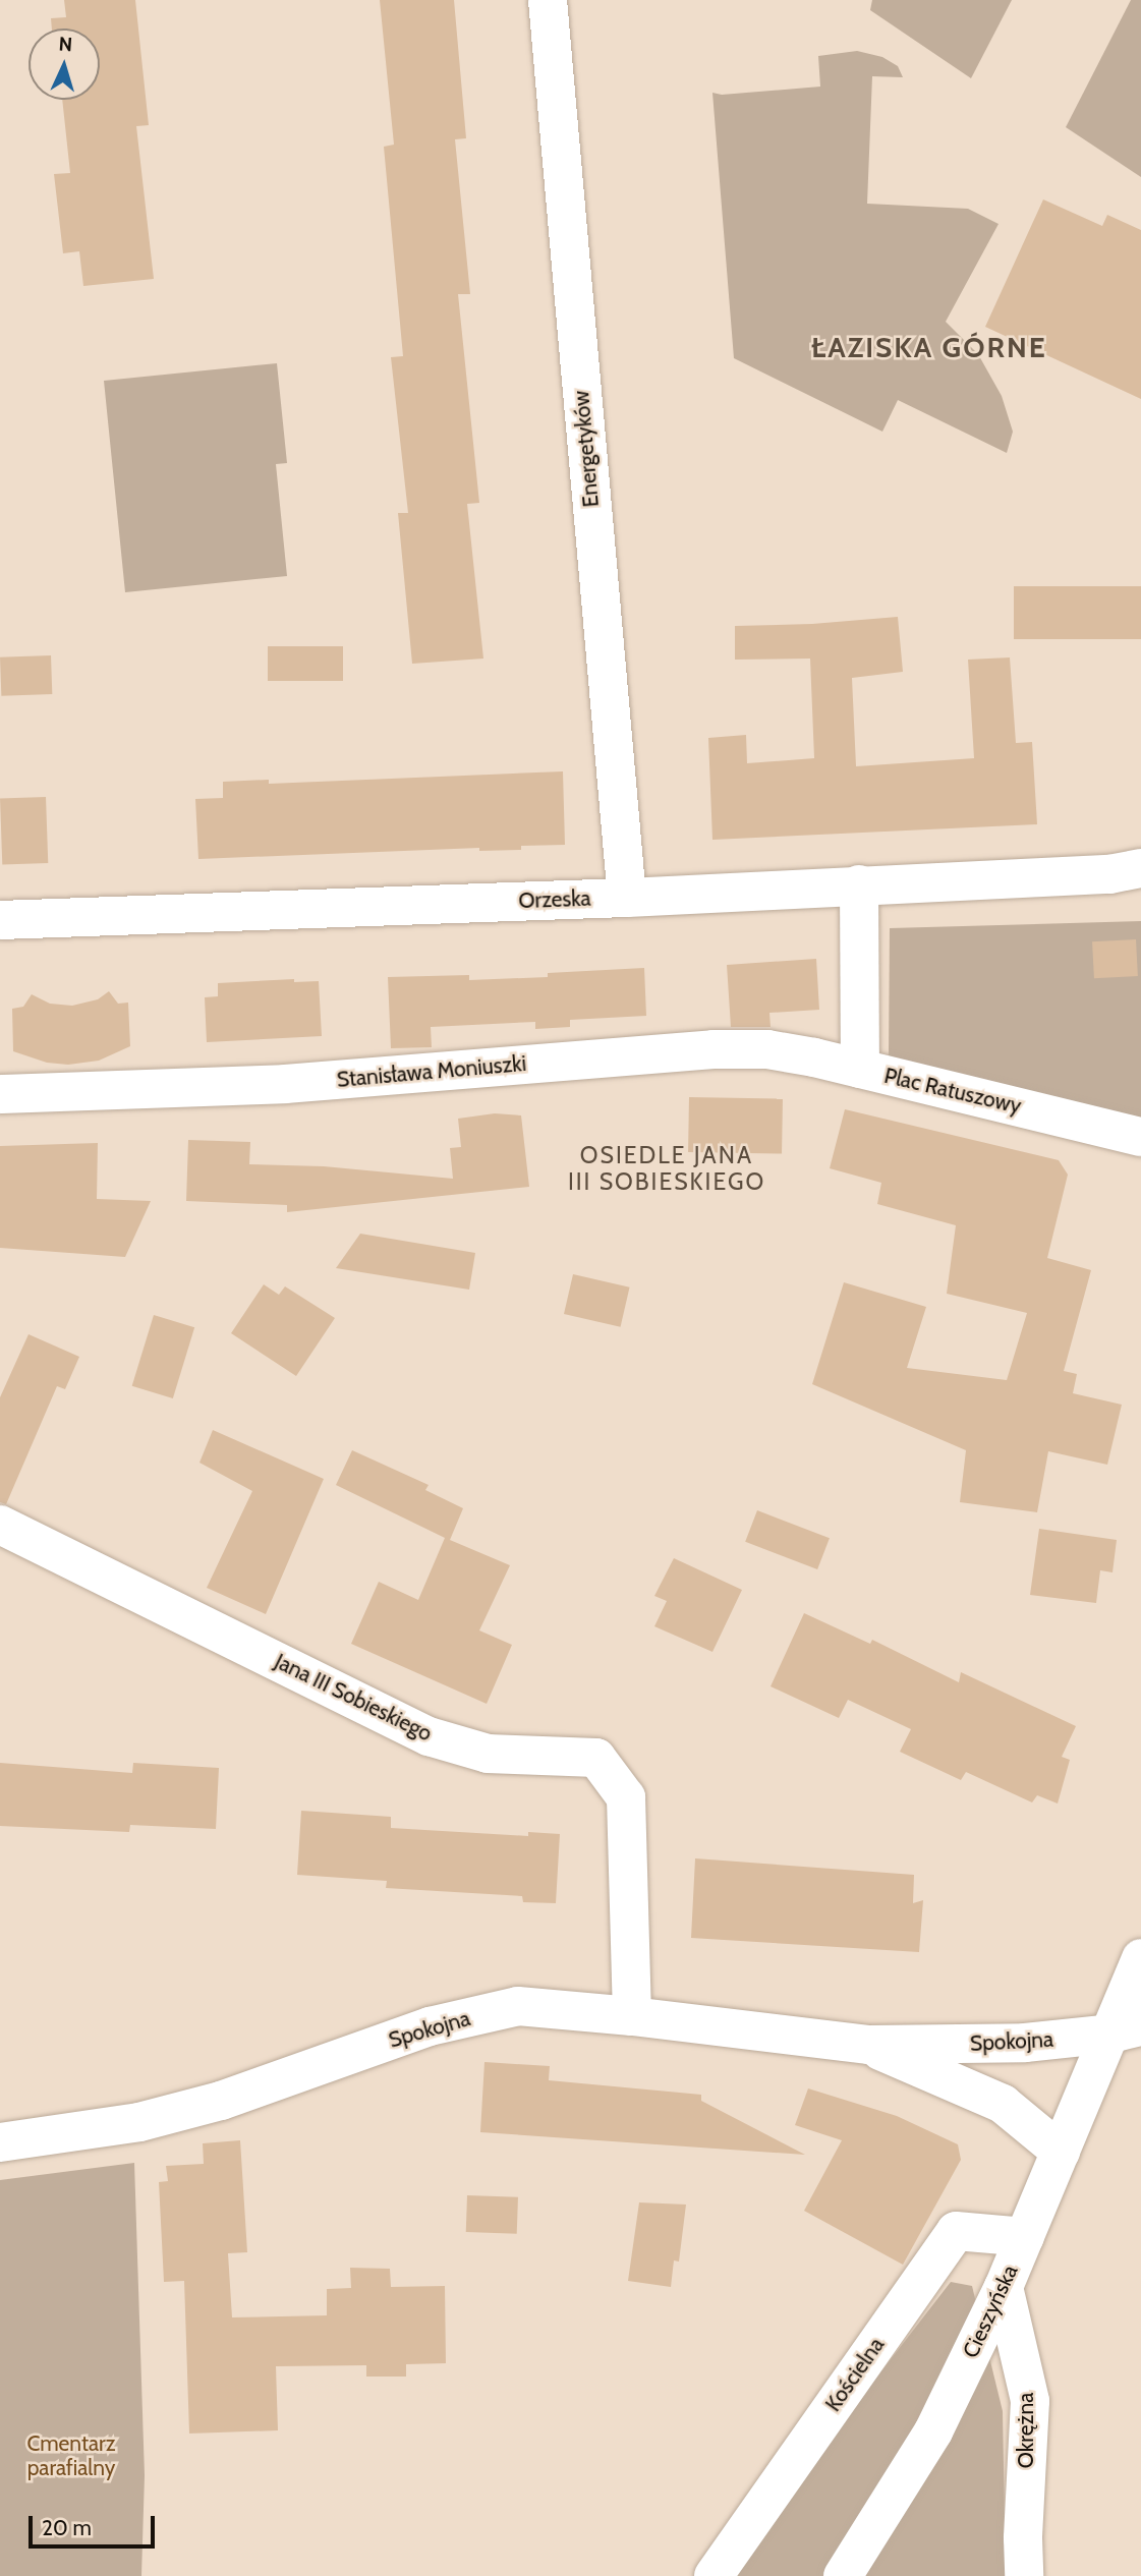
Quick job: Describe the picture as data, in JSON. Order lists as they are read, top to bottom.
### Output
{
  "streets": {
    "street": [
      "Energetyków",
      "Orzeska",
      "Stanisława Moniuszki",
      "Plac Ratuszowy",
      "Jana III Sobieskiego",
      "Spokojna",
      "Cieszyńska",
      "Kościelna",
      "Okrężna"
    ]
  },
  "crossings": [
    ["Energetyków", "Orzeska"],
    ["Orzeska", "Plac Ratuszowy"],
    ["Stanisława Moniuszki", "Plac Ratuszowy"],
    ["Jana III Sobieskiego", "Spokojna"],
    ["Spokojna", "Cieszyńska"],
    ["Cieszyńska", "Kościelna"],
    ["Cieszyńska", "Okrężna"]
  ],
  "districts": ["ŁAZISKA GÓRNE", "OSIEDLE JANA III SOBIESKIEGO"],
  "parks": ["Cmentarz parafialny"],
  "scale_bar": "20 m",
  "north": "top"
}
